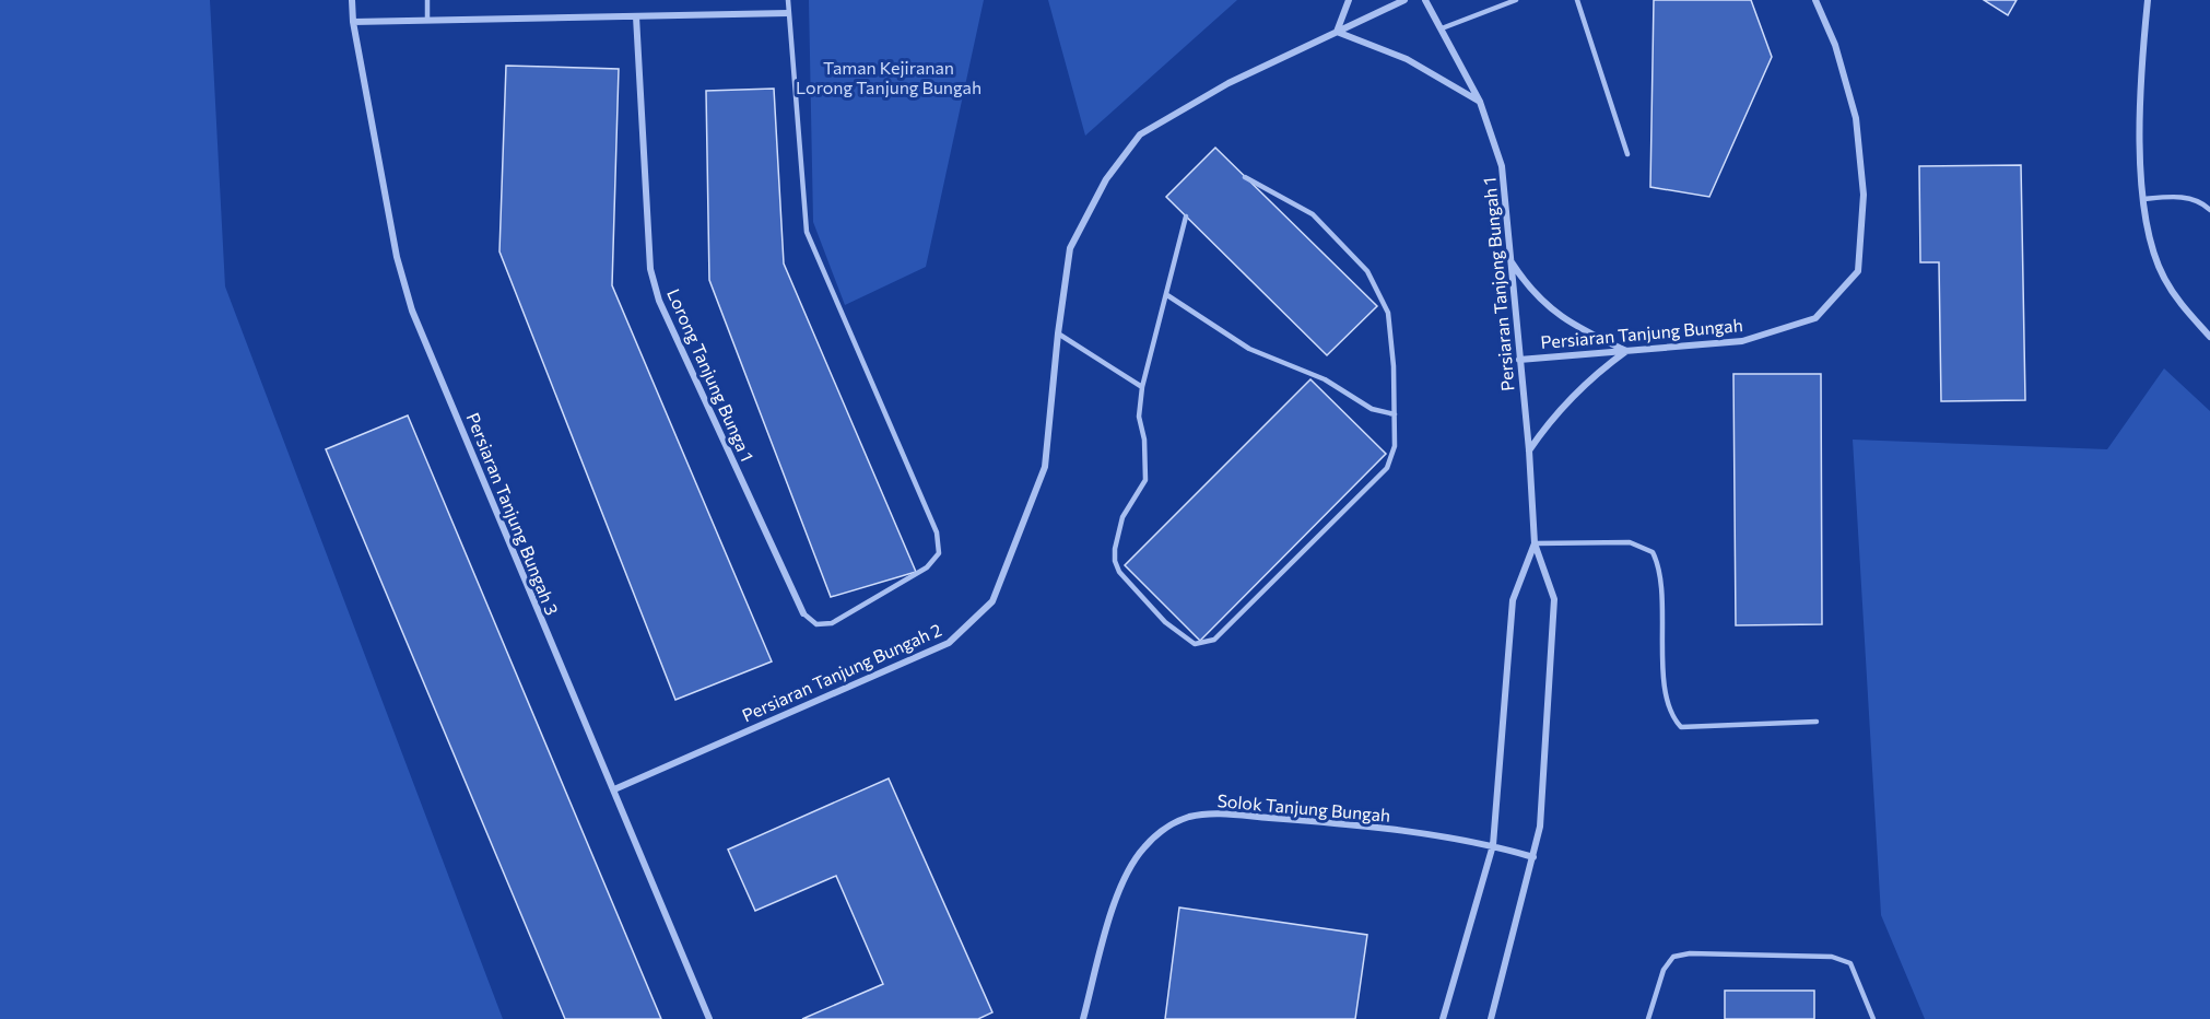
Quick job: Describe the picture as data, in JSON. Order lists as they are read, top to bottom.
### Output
{
  "streets": {
    "street": [
      "Persiaran Tanjong Bungah 1",
      "Persiaran Tanjung Bungah",
      "Lorong Tanjung Bunga 1",
      "Persiaran Tanjung Bungah 3",
      "Persiaran Tanjung Bungah 2",
      "Solok Tanjung Bungah"
    ]
  },
  "crossings": [
    ["Persiaran Tanjong Bungah 1", "Persiaran Tanjung Bungah"],
    ["Persiaran Tanjong Bungah 1", "Solok Tanjung Bungah"],
    ["Persiaran Tanjung Bungah 3", "Persiaran Tanjung Bungah 2"]
  ],
  "parks": ["Taman Kejiranan Lorong Tanjung Bungah"]
}
